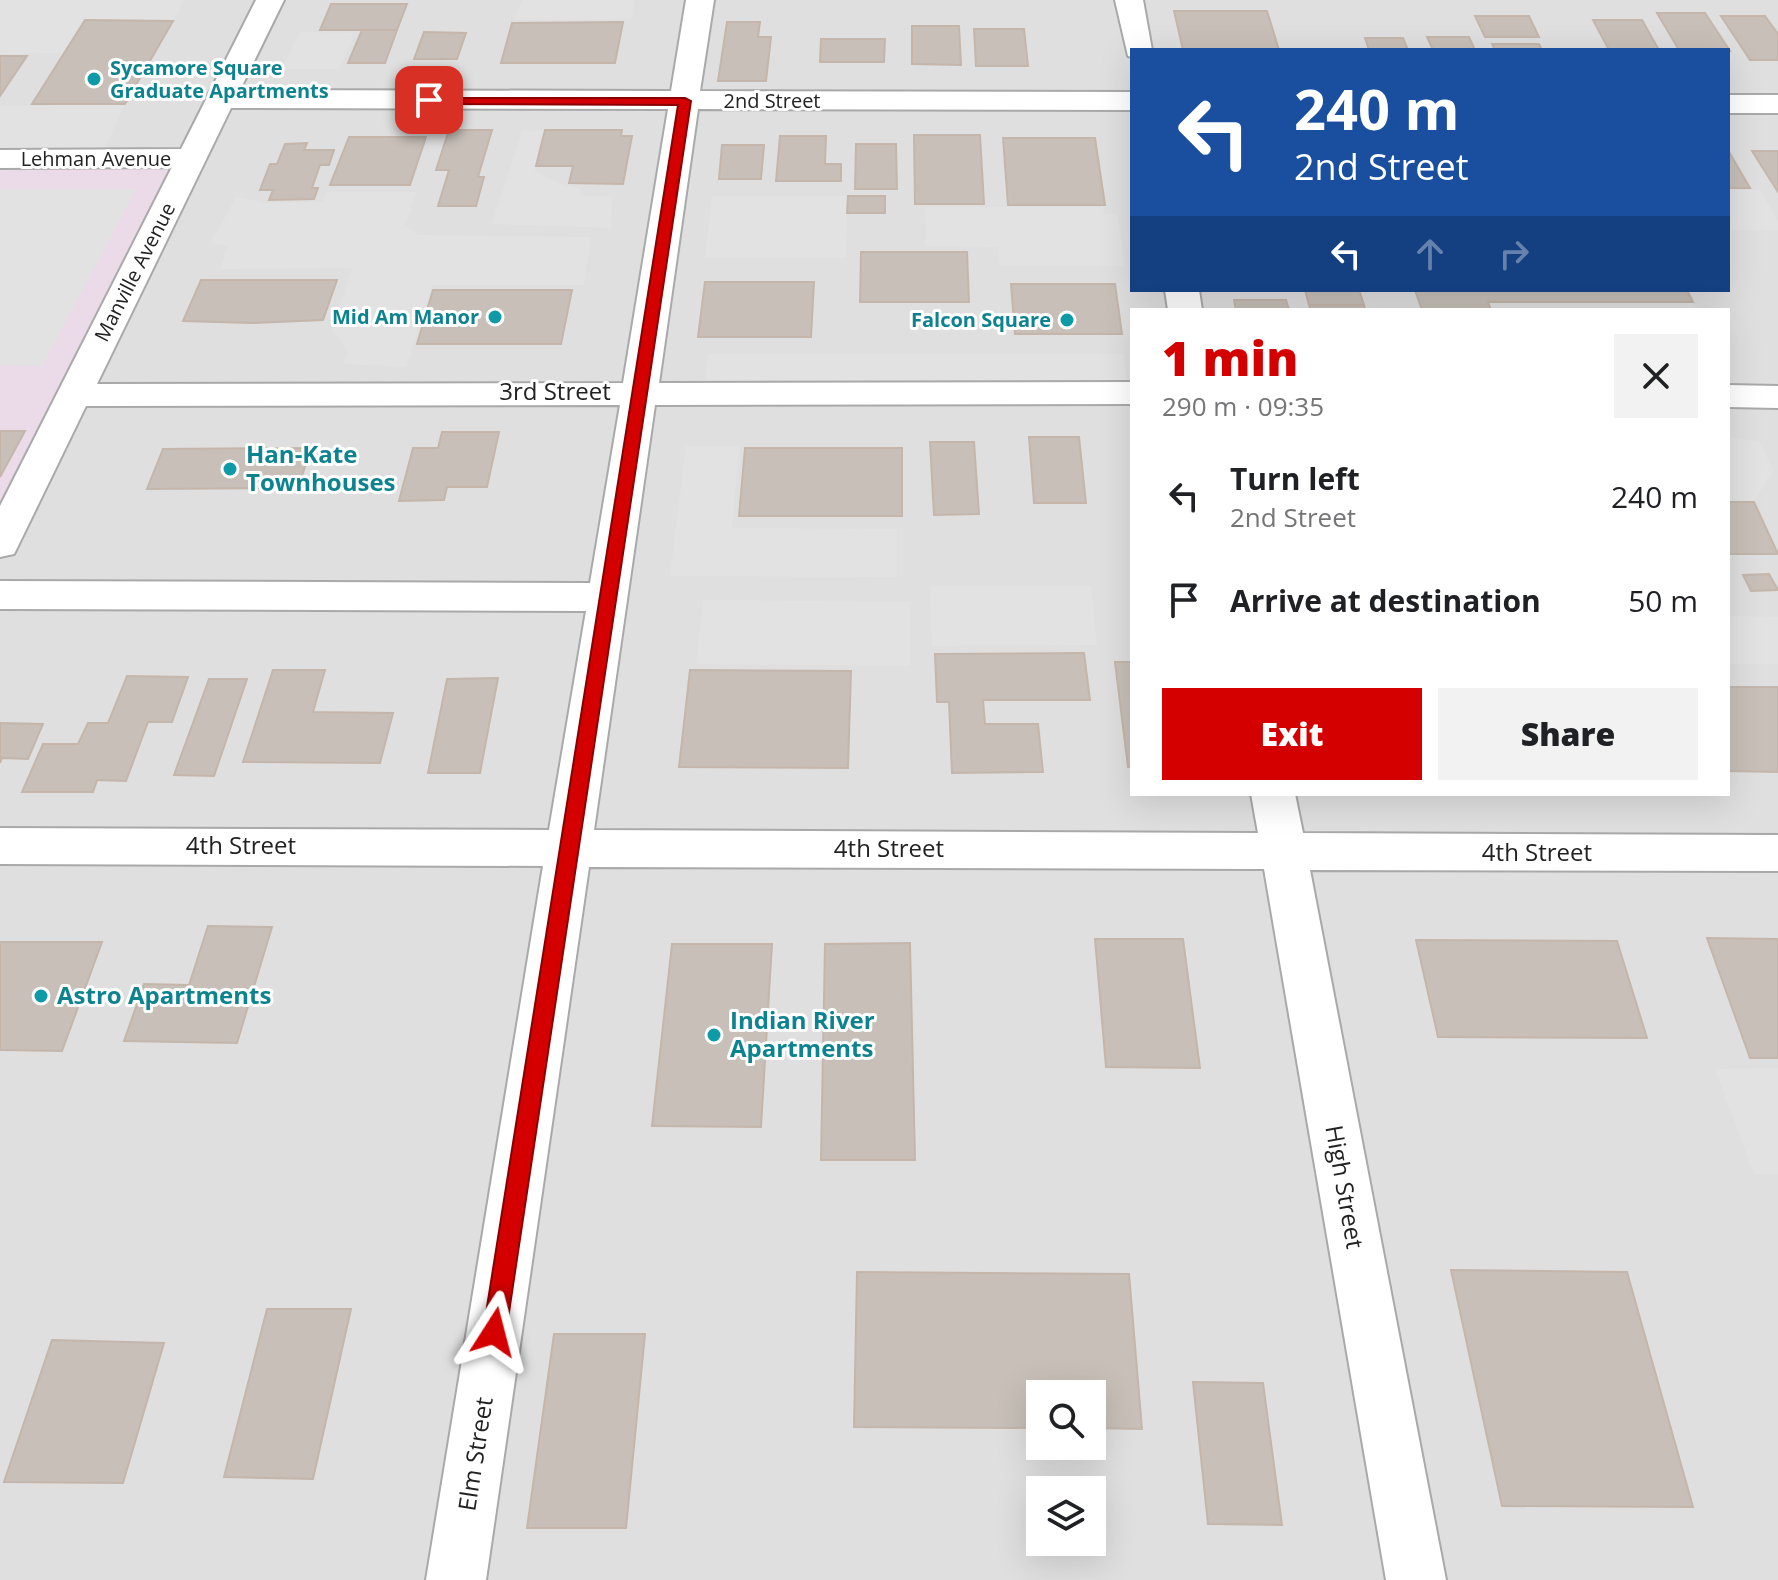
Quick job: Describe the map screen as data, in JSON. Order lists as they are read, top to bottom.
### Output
{
  "streets": {
    "street": [
      "2nd Street",
      "Lehman Avenue",
      "Manville Avenue",
      "3rd Street",
      "4th Street",
      "High Street",
      "Elm Street"
    ]
  },
  "crossings": [
    ["2nd Street", "Manville Avenue"],
    ["2nd Street", "Elm Street"],
    ["Lehman Avenue", "Manville Avenue"],
    ["Manville Avenue", "3rd Street"],
    ["3rd Street", "Elm Street"],
    ["4th Street", "High Street"],
    ["4th Street", "Elm Street"]
  ],
  "places": [
    "Sycamore Square Graduate Apartments",
    "Mid Am Manor",
    "Falcon Square",
    "Han-Kate Townhouses",
    "Astro Apartments",
    "Indian River Apartments"
  ],
  "page": {
    "turn": ["240 m", "2nd Street"],
    "heading": ["1 min", "290 m · 09:35"],
    "list": [
      {
        "name": "Turn left",
        "note": "2nd Street",
        "value": "240 m"
      },
      {
        "name": "Arrive at destination",
        "value": "50 m"
      }
    ],
    "buttons": ["Exit", "Share"]
  }
}
